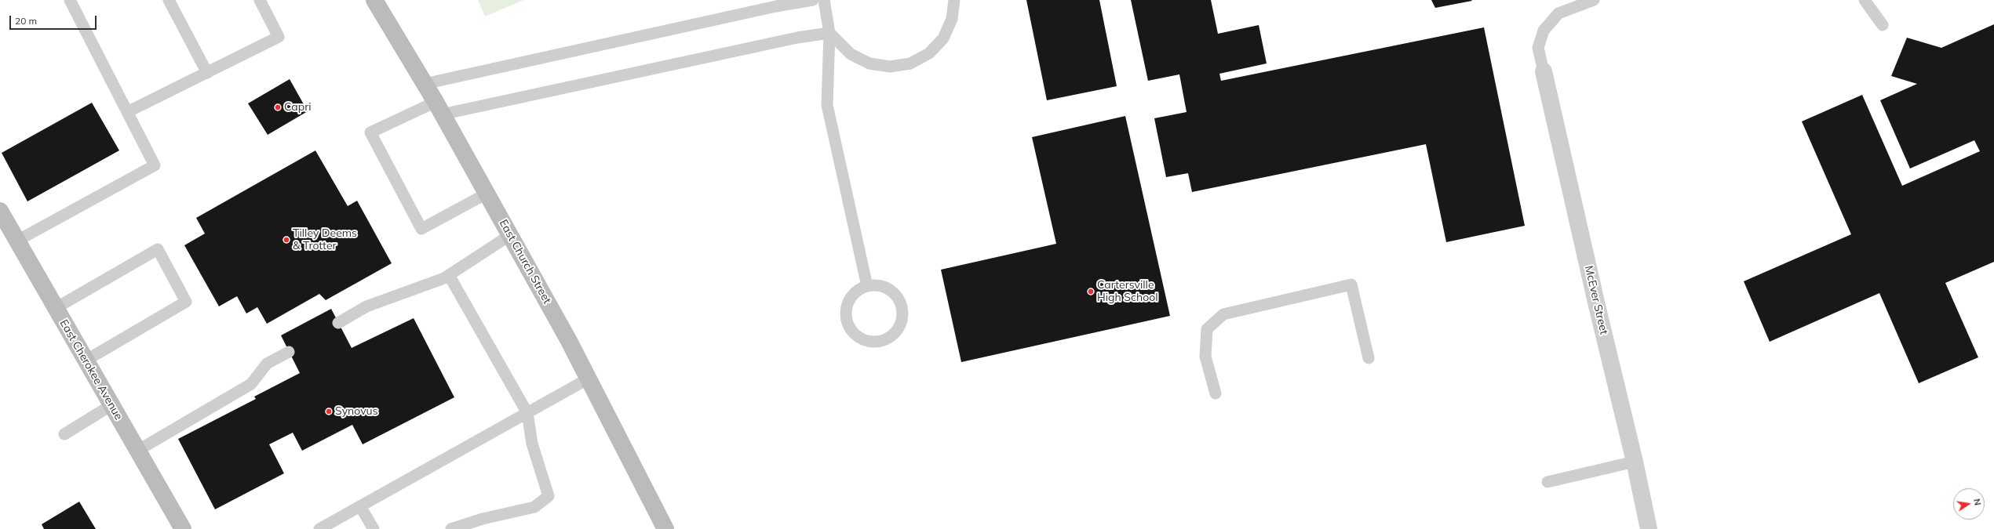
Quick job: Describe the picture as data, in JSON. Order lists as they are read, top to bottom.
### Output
{
  "streets": {
    "main road": ["East Church Street", "East Cherokee Avenue"],
    "street": ["McEver Street"]
  },
  "places": [
    "Capri",
    "Tilley Deems & Trotter",
    "Cartersville High School",
    "Synovus"
  ],
  "scale_bar": "20 m",
  "north": "right"
}
